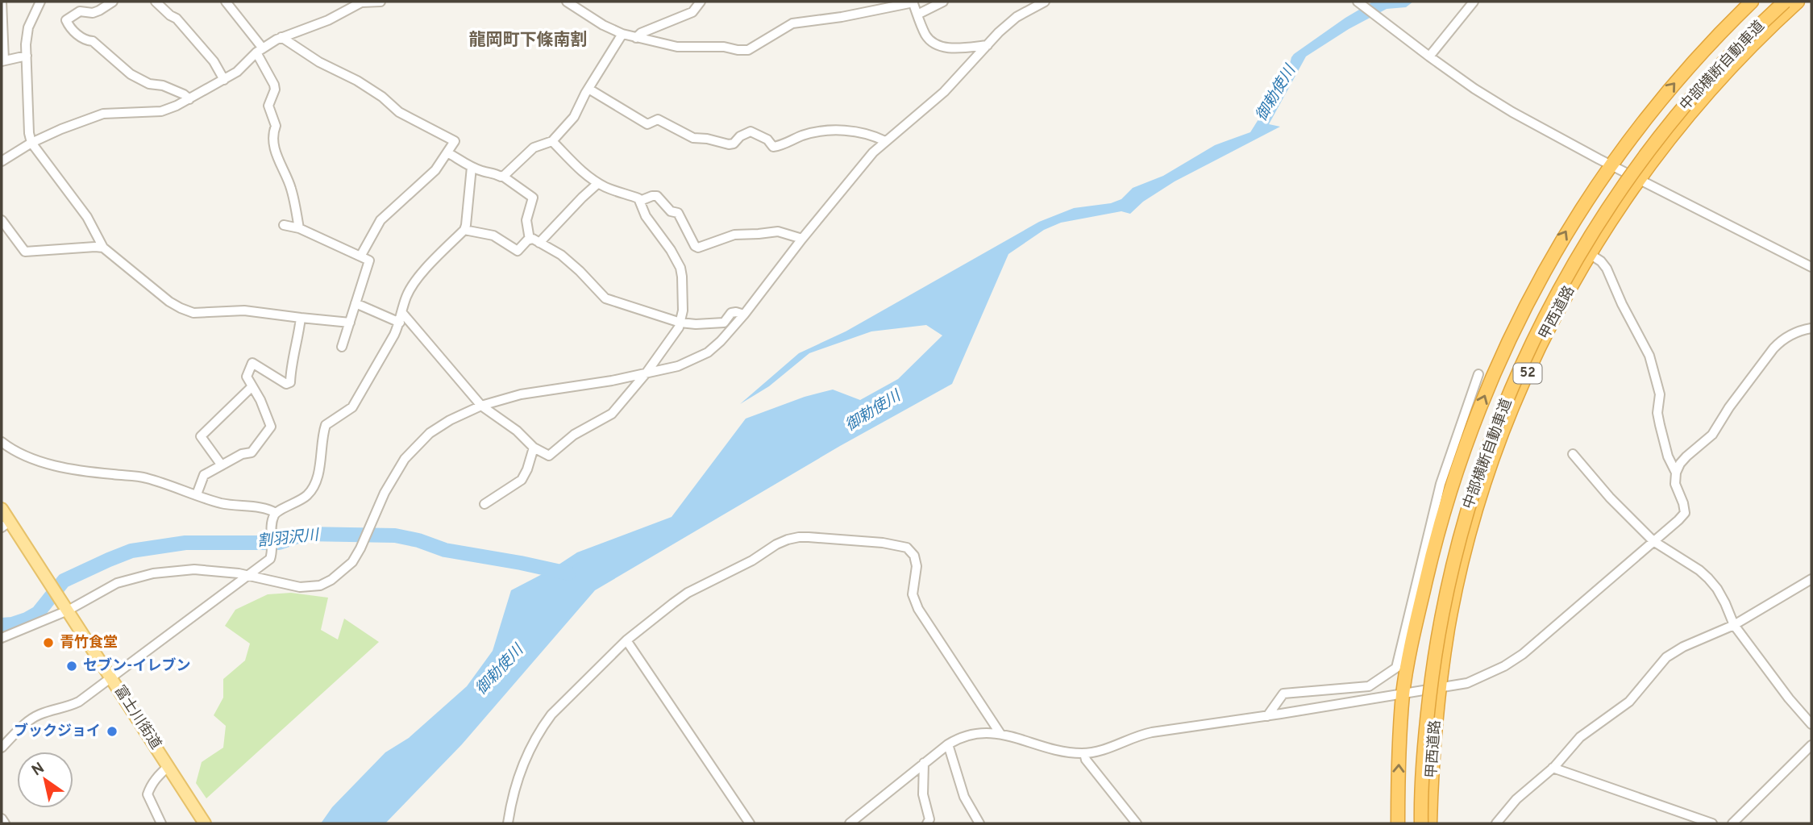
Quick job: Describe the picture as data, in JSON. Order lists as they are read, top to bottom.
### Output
{
  "streets": {
    "highway": ["中部横断自動車道", "甲西道路", "52"],
    "main road": ["富士川街道"]
  },
  "districts": ["龍岡町下條南割"],
  "water": ["御勅使川", "割羽沢川"],
  "places": ["青竹食堂", "セブン-イレブン", "ブックジョイ"],
  "north": "top left"
}
